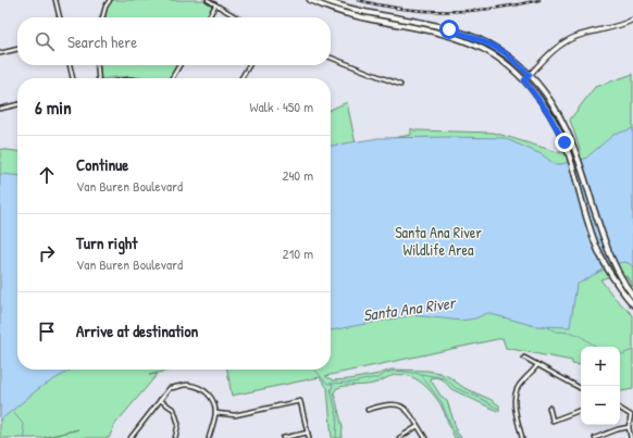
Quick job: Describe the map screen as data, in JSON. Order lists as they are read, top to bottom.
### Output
{
  "water": ["Santa Ana River"],
  "parks": ["Santa Ana River Wildlife Area"],
  "page": {
    "search": "Search here",
    "heading": ["6 min", "Walk · 450 m"],
    "list": [
      ["Continue", "Van Buren Boulevard", "240 m"],
      ["Turn right", "Van Buren Boulevard", "210 m"],
      "Arrive at destination"
    ],
    "map_buttons": ["+", "−"]
  }
}
